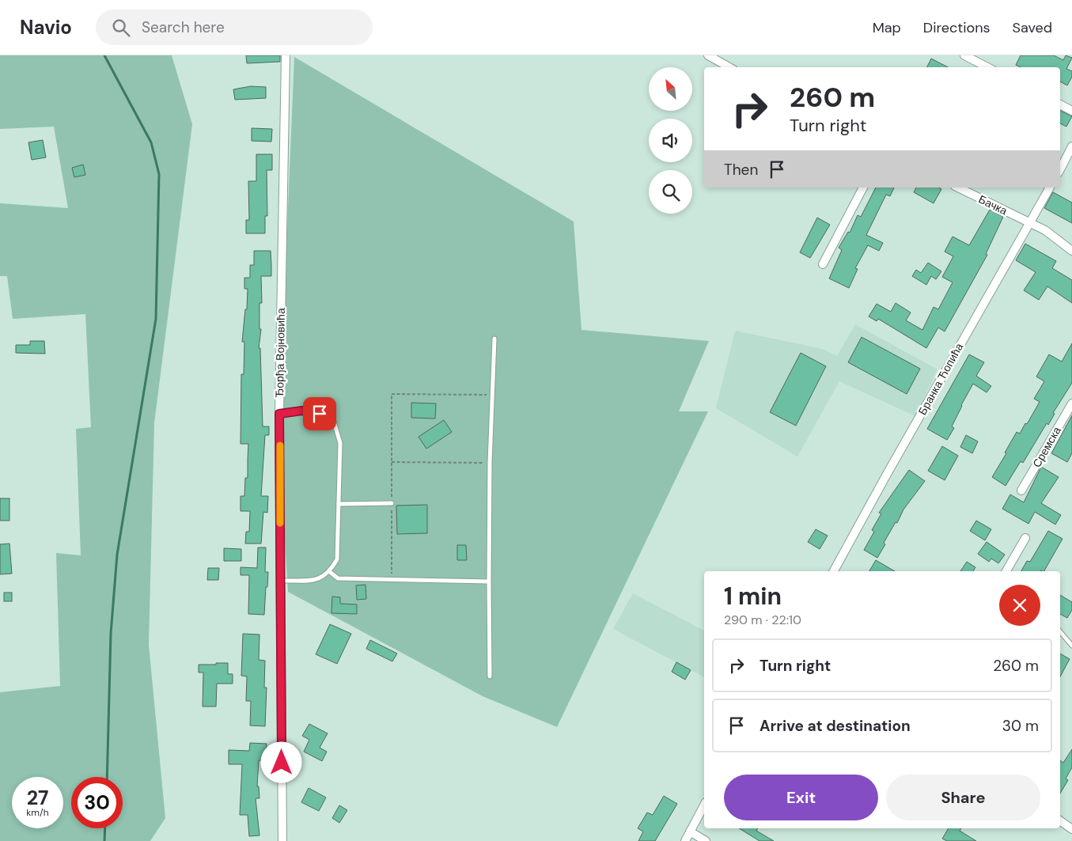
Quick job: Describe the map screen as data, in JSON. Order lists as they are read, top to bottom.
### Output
{
  "streets": {
    "street": [
      "Бачка",
      "Ђорђа Војновића",
      "Бранка Ћопића",
      "Сремска"
    ]
  },
  "crossings": [
    ["Бачка", "Бранка Ћопића"]
  ],
  "north": "top left",
  "page": {
    "header": "Navio",
    "search": "Search here",
    "nav": ["Map", "Directions", "Saved"],
    "turn": ["260 m", "Turn right"],
    "then": "Then",
    "heading": ["1 min", "290 m · 22:10"],
    "list": [
      {
        "name": "Turn right",
        "value": "260 m"
      },
      {
        "name": "Arrive at destination",
        "value": "30 m"
      }
    ],
    "buttons": ["Exit", "Share"],
    "speed": "27 km/h",
    "limit": "30"
  }
}
